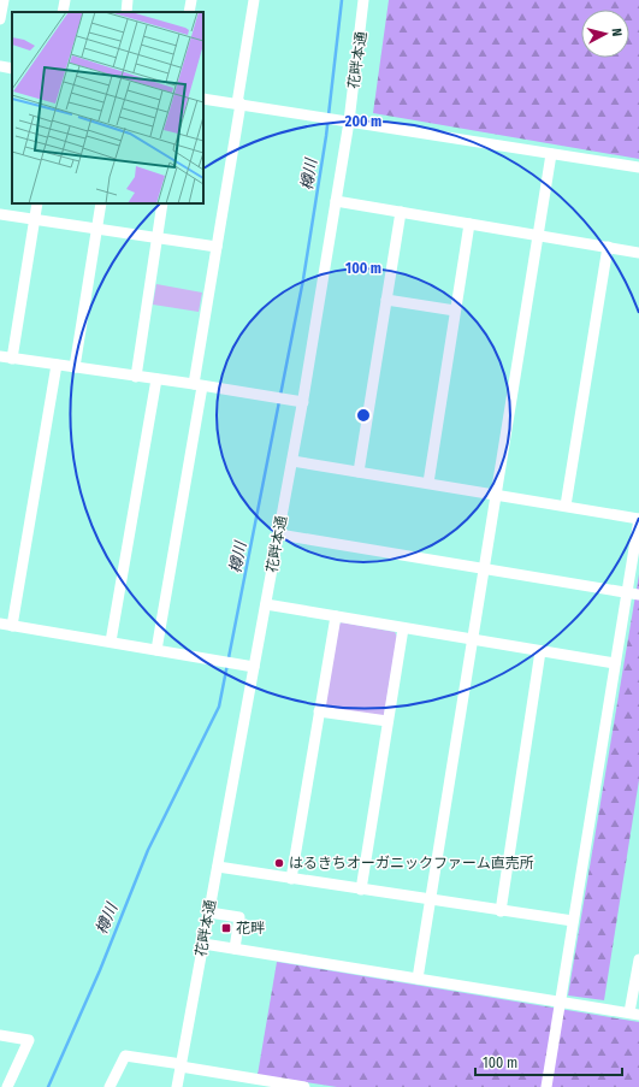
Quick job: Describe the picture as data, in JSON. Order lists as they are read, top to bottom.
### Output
{
  "streets": {
    "street": ["花畔本通"]
  },
  "water": ["樽川"],
  "places": {
    "other": ["はるきちオーガニックファーム直売所"],
    "transit": ["花畔"]
  },
  "scale_bar": "100 m",
  "north": "right",
  "rings": ["200 m", "100 m"]
}
